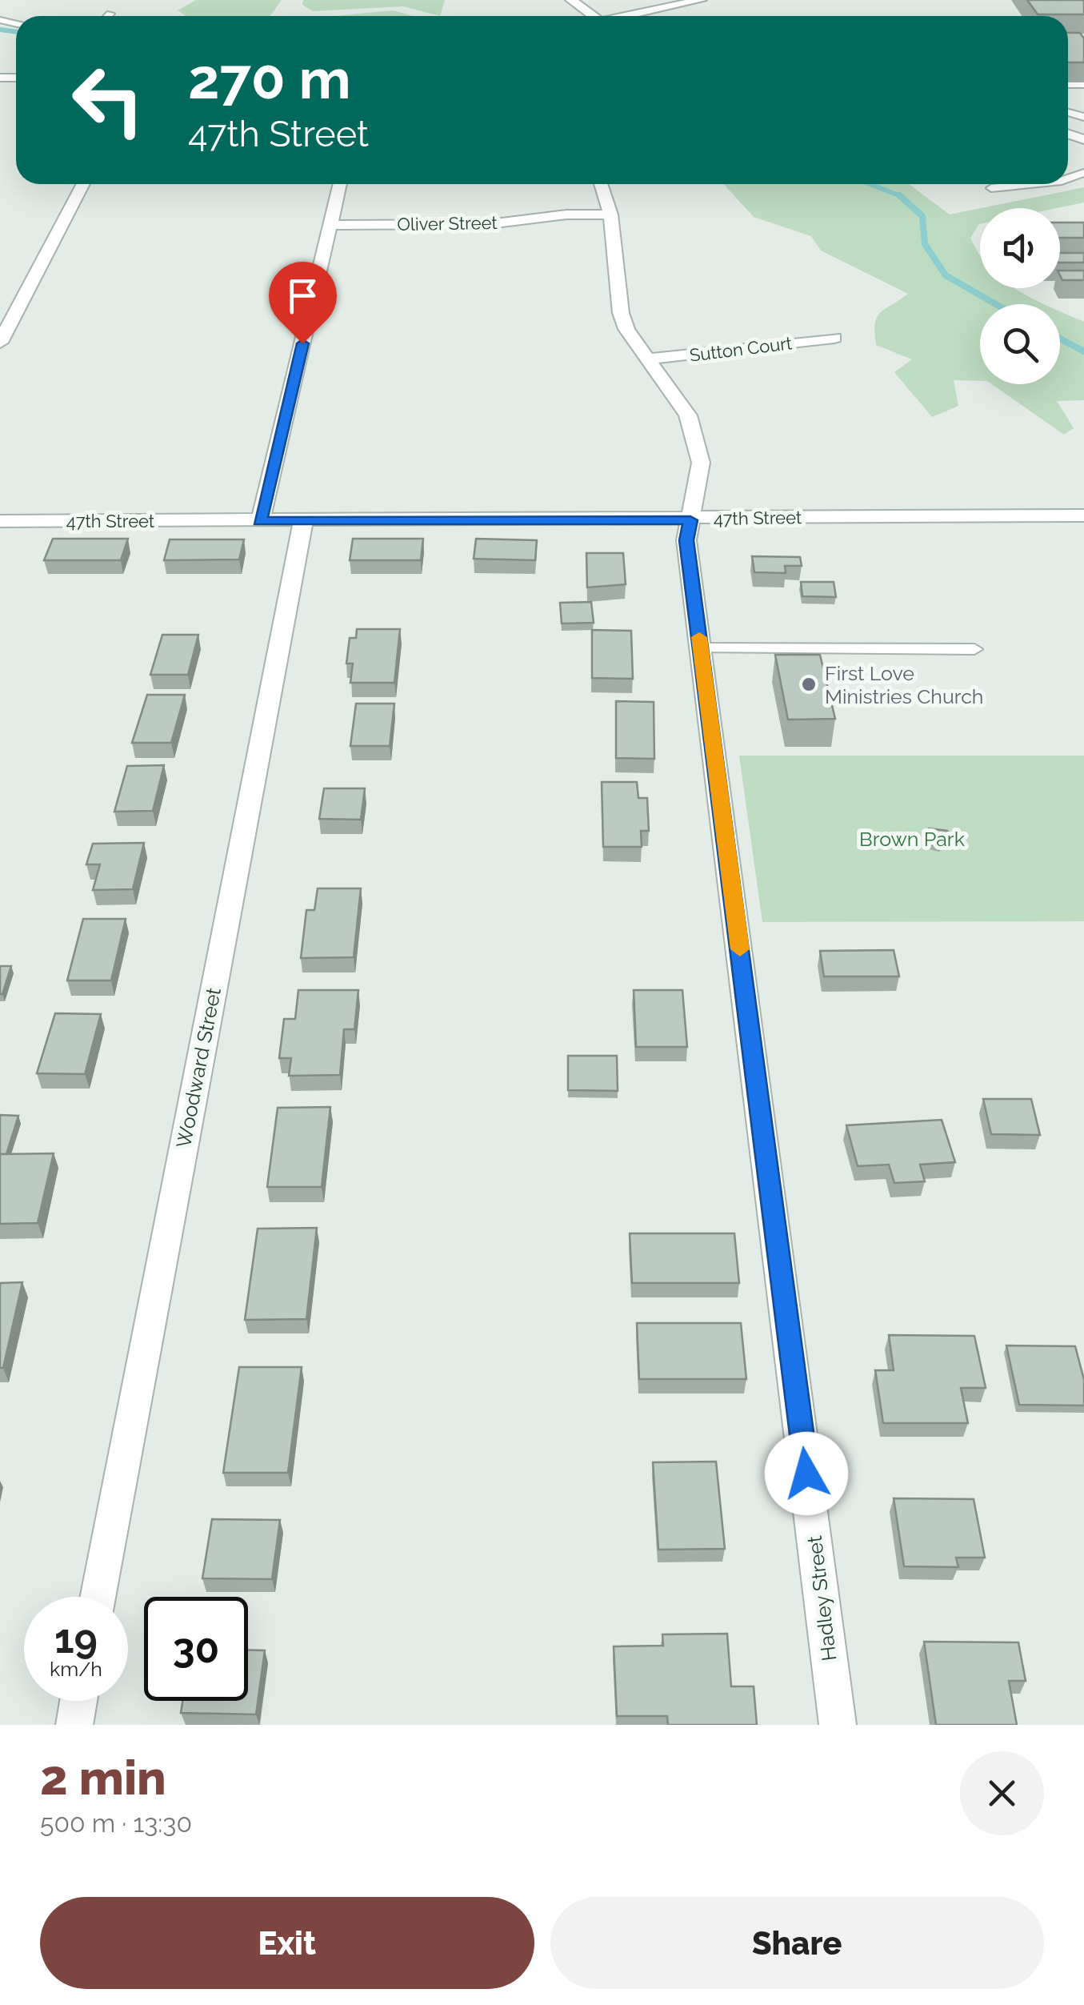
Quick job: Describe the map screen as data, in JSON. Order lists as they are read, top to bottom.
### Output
{
  "streets": {
    "street": [
      "Oliver Street",
      "Sutton Court",
      "47th Street",
      "Woodward Street",
      "Hadley Street"
    ]
  },
  "crossings": [
    ["Oliver Street", "Hadley Street"],
    ["Sutton Court", "Hadley Street"],
    ["47th Street", "Woodward Street"],
    ["47th Street", "Hadley Street"]
  ],
  "parks": ["Brown Park"],
  "places": ["First Love Ministries Church"],
  "page": {
    "turn": ["270 m", "47th Street"],
    "speed": "19 km/h",
    "limit": "30",
    "heading": ["2 min", "500 m · 13:30"],
    "buttons": ["Exit", "Share"]
  }
}
